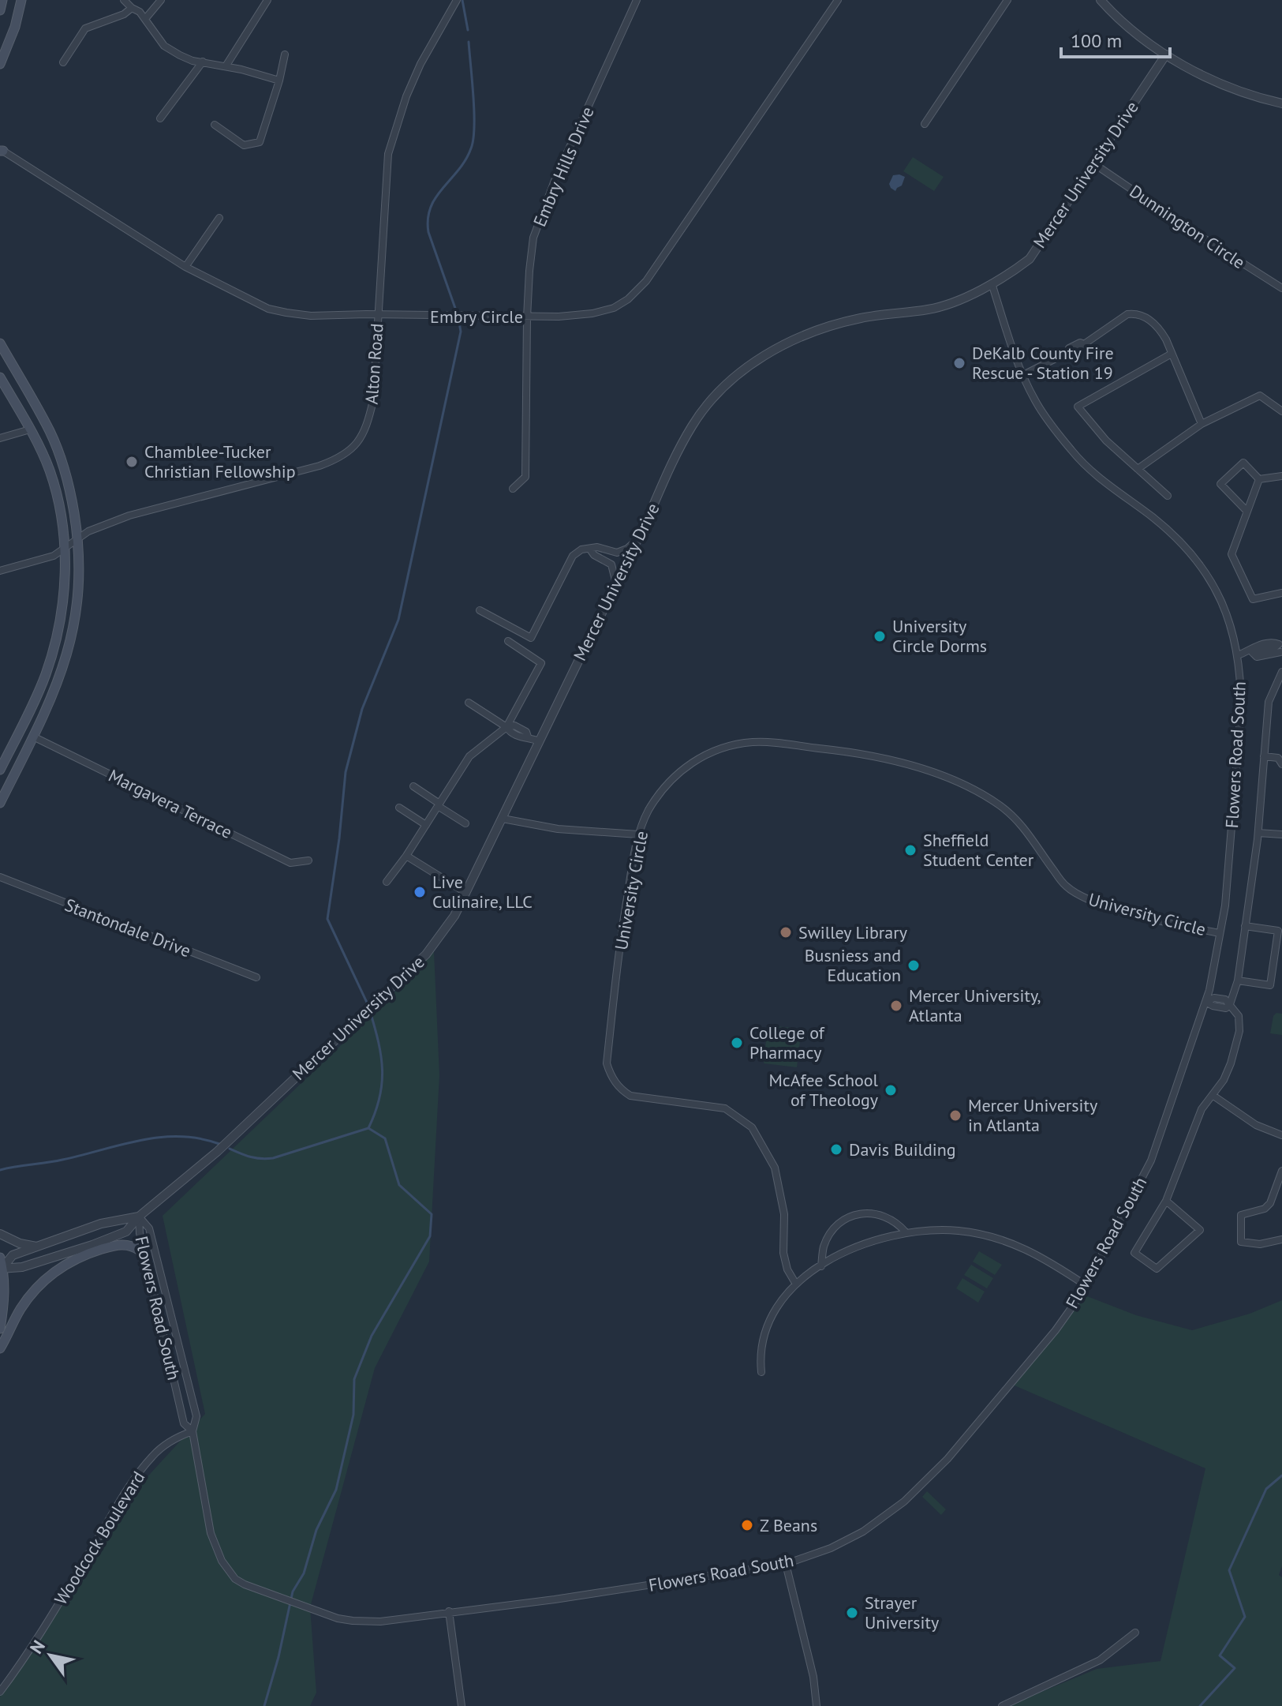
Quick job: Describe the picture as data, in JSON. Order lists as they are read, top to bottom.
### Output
{
  "streets": {
    "street": [
      "Embry Hills Drive",
      "Mercer University Drive",
      "Dunnington Circle",
      "Embry Circle",
      "Alton Road",
      "Flowers Road South",
      "Margavera Terrace",
      "University Circle",
      "Stantondale Drive",
      "Woodcock Boulevard"
    ]
  },
  "crossings": [
    ["Embry Hills Drive", "Embry Circle"],
    ["Mercer University Drive", "Dunnington Circle"],
    ["Mercer University Drive", "Flowers Road South"],
    ["Embry Circle", "Alton Road"],
    ["Flowers Road South", "University Circle"],
    ["Flowers Road South", "Woodcock Boulevard"]
  ],
  "places": [
    "DeKalb County Fire Rescue - Station 19",
    "Chamblee-Tucker Christian Fellowship",
    "University Circle Dorms",
    "Sheffield Student Center",
    "Live Culinaire, LLC",
    "Swilley Library",
    "Busniess and Education",
    "Mercer University, Atlanta",
    "College of Pharmacy",
    "McAfee School of Theology",
    "Mercer University in Atlanta",
    "Davis Building",
    "Z Beans",
    "Strayer University"
  ],
  "scale_bar": "100 m",
  "north": "top left"
}
